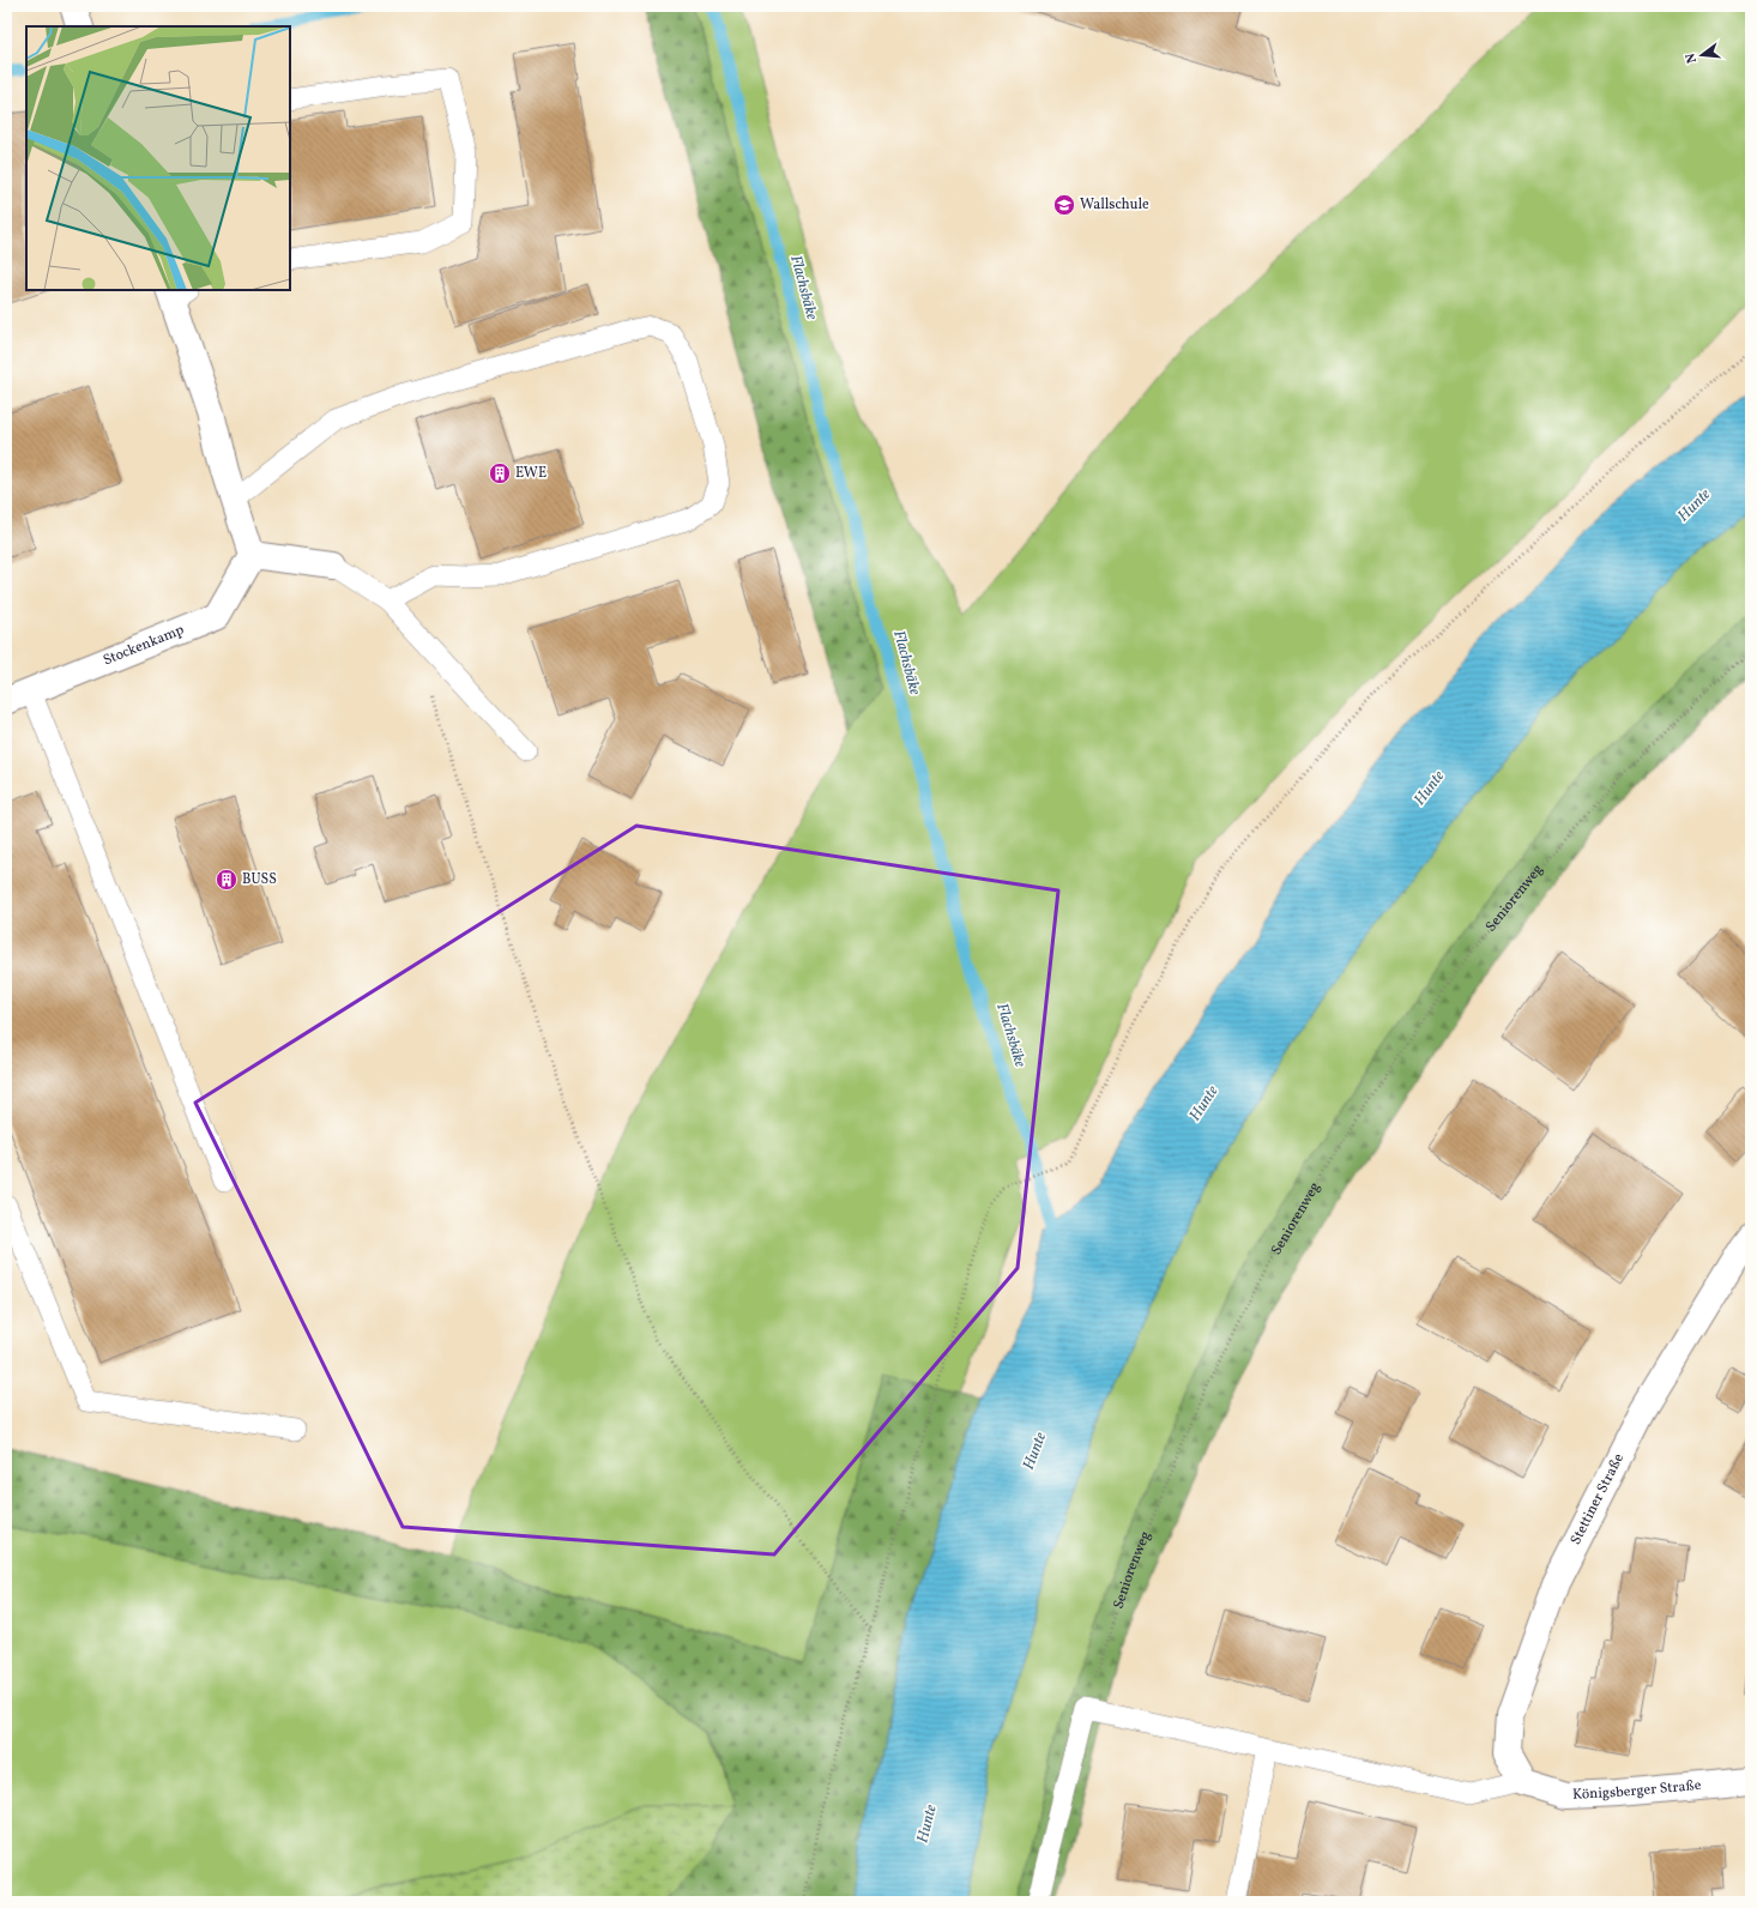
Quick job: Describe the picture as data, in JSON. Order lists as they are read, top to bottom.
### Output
{
  "streets": {
    "street": ["Stockenkamp", "Stettiner Straße", "Königsberger Straße"],
    "path": ["Seniorenweg"]
  },
  "crossings": [
    ["Stettiner Straße", "Königsberger Straße"]
  ],
  "water": ["Flachsbäke", "Hunte"],
  "places": {
    "school or university": ["Wallschule"],
    "building": ["EWE", "BUSS"]
  },
  "north": "left"
}
